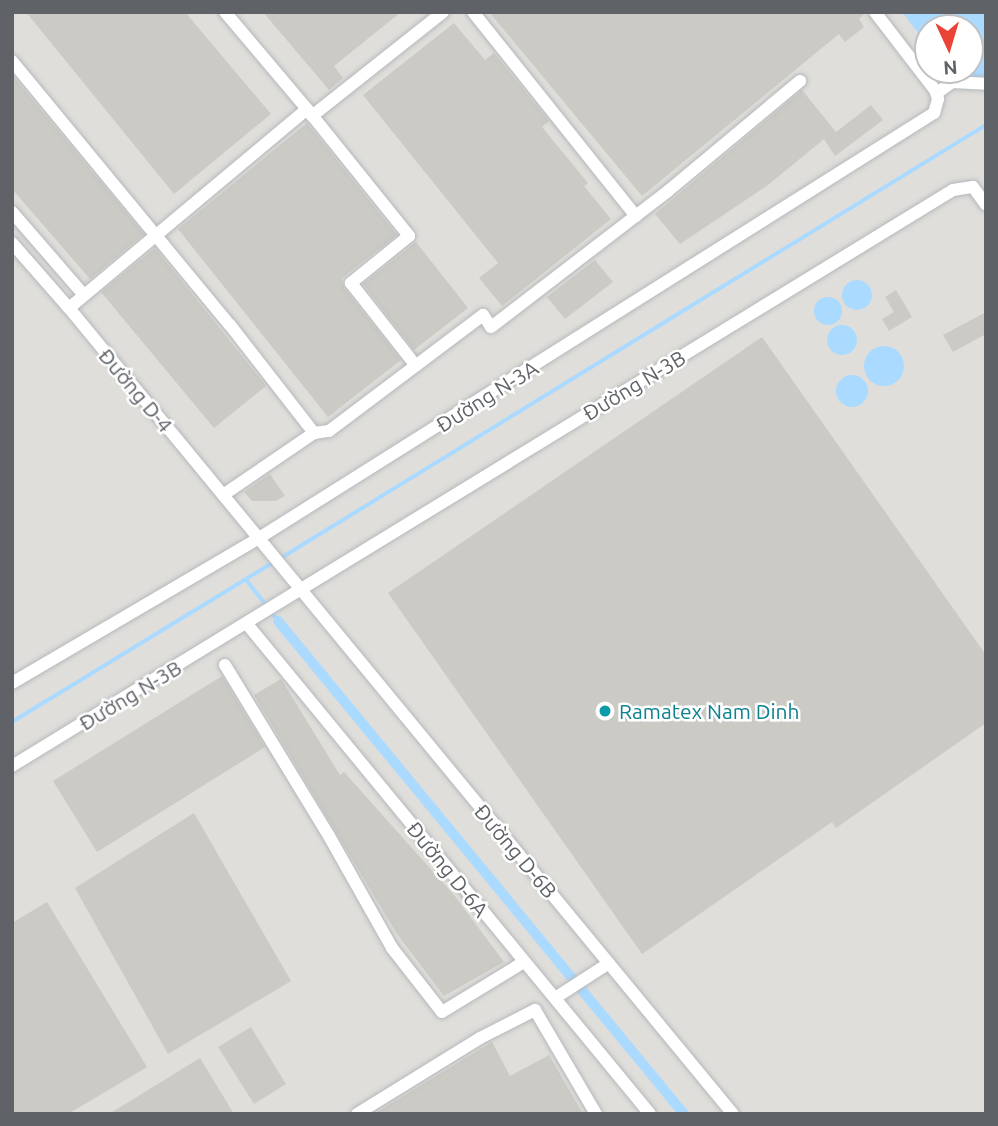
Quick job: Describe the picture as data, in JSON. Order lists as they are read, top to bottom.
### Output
{
  "streets": {
    "street": [
      "Đường N-3B",
      "Đường D-4",
      "Đường N-3A",
      "Đường D-6B",
      "Đường D-6A"
    ]
  },
  "crossings": [
    ["Đường N-3B", "Đường D-6B"],
    ["Đường N-3B", "Đường D-6A"],
    ["Đường D-4", "Đường N-3A"],
    ["Đường D-4", "Đường D-6B"]
  ],
  "places": ["Ramatex Nam Dinh"],
  "north": "bottom"
}
